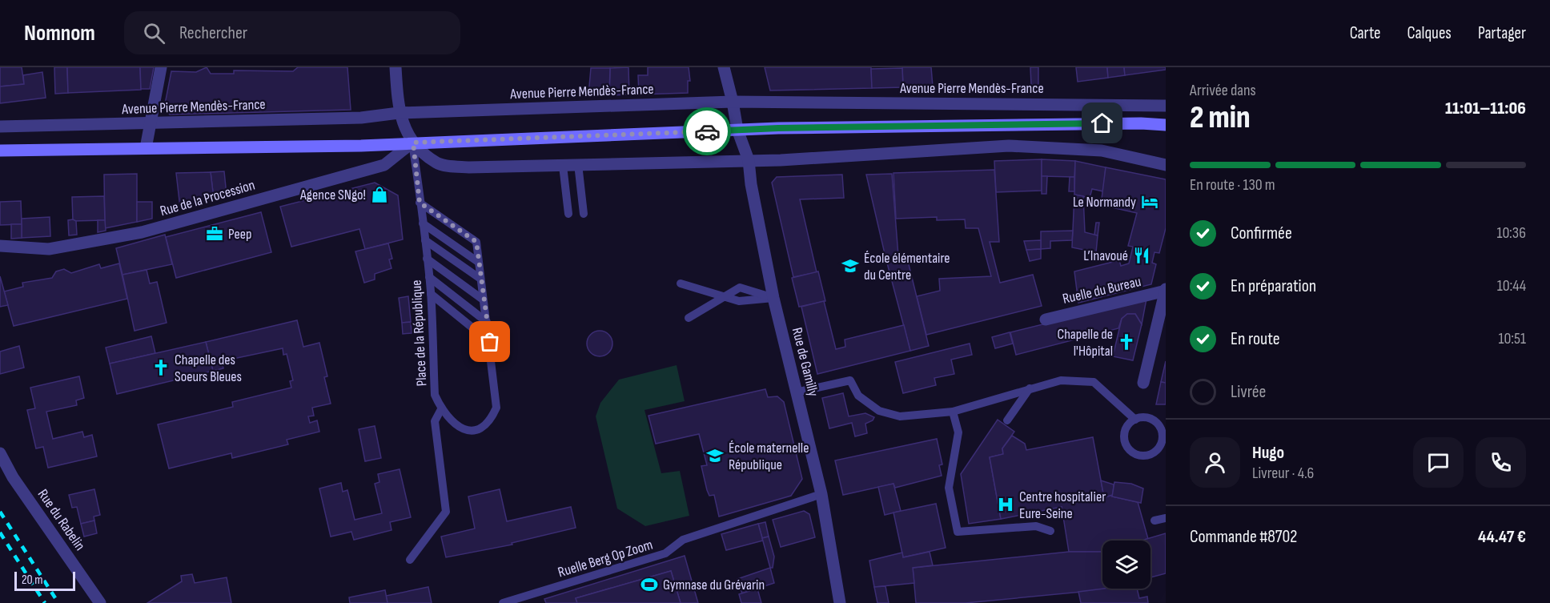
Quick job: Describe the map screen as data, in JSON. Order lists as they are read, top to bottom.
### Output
{
  "streets": {
    "street": [
      "Avenue Pierre Mendès-France",
      "Rue de la Procession",
      "Ruelle du Bureau",
      "Rue de Gamilly",
      "Rue du Rabelin"
    ],
    "lane": ["Place de la République", "Ruelle Berg Op Zoom"]
  },
  "crossings": [
    ["Avenue Pierre Mendès-France", "Rue de Gamilly"],
    ["Rue de la Procession", "Place de la République"],
    ["Rue de Gamilly", "Ruelle Berg Op Zoom"]
  ],
  "places": {
    "shop": ["Agence SNgo!"],
    "hotel": ["Le Normandy"],
    "office": ["Peep"],
    "restaurant": ["L’Inavoué"],
    "school or university": ["École élémentaire du Centre", "École maternelle République"],
    "church": ["Chapelle de l'Hôpital", "Chapelle des Soeurs Bleues"],
    "hospital": ["Centre hospitalier Eure-Seine"],
    "sports": ["Gymnase du Grévarin"]
  },
  "scale_bar": "20 m",
  "page": {
    "header": "Nomnom",
    "search": "Rechercher",
    "nav": ["Carte", "Calques", "Partager"],
    "heading": ["2 min", "Arrivée dans", "11:01–11:06"],
    "panel": [
      "Hugo",
      "Livreur · 4.6",
      "Commande #8702",
      "44.47 €"
    ],
    "bar": "En route · 130 m",
    "list": [
      ["Confirmée", "10:36"],
      ["En préparation", "10:44"],
      ["En route", "10:51"],
      "Livrée"
    ],
    "scale": "20 m"
  }
}
